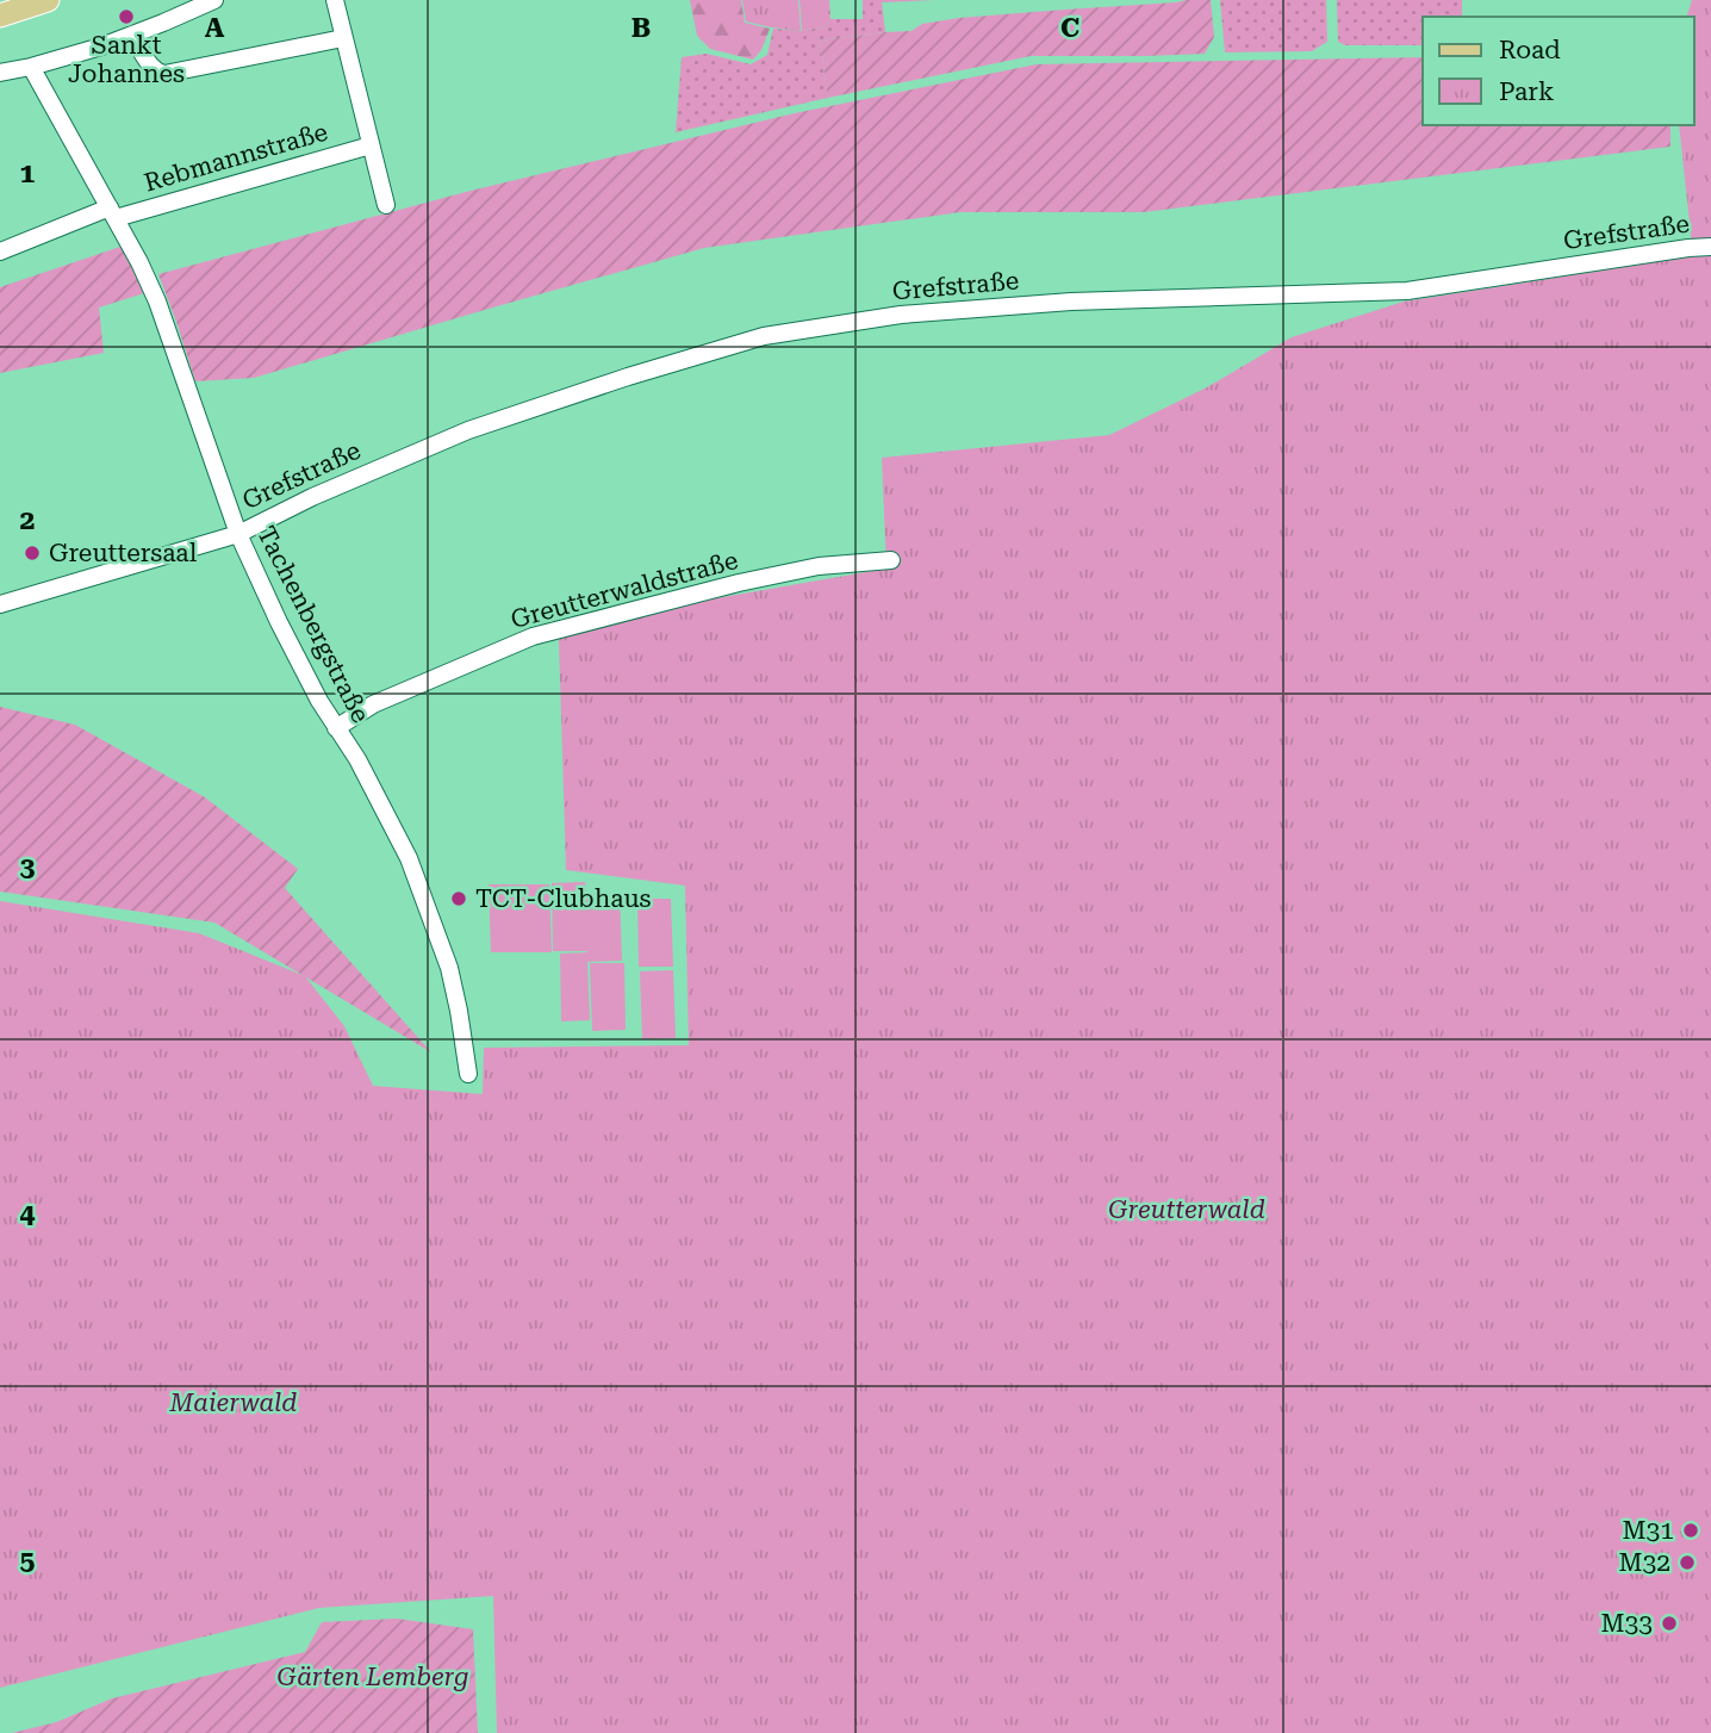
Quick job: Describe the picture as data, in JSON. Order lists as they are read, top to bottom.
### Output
{
  "streets": {
    "street": [
      "Rebmannstraße",
      "Grefstraße",
      "Greutterwaldstraße",
      "Tachenbergstraße"
    ]
  },
  "crossings": [
    ["Rebmannstraße", "Tachenbergstraße"],
    ["Grefstraße", "Tachenbergstraße"],
    ["Greutterwaldstraße", "Tachenbergstraße"]
  ],
  "parks": ["Greutterwald", "Maierwald", "Gärten Lemberg"],
  "places": [
    "Sankt Johannes",
    "Greuttersaal",
    "TCT-Clubhaus",
    "M31",
    "M32",
    "M33"
  ],
  "legend": ["Road", "Park"],
  "grid": {
    "columns": ["A", "B", "C"],
    "rows": [
      "1",
      "2",
      "3",
      "4",
      "5"
    ]
  }
}
